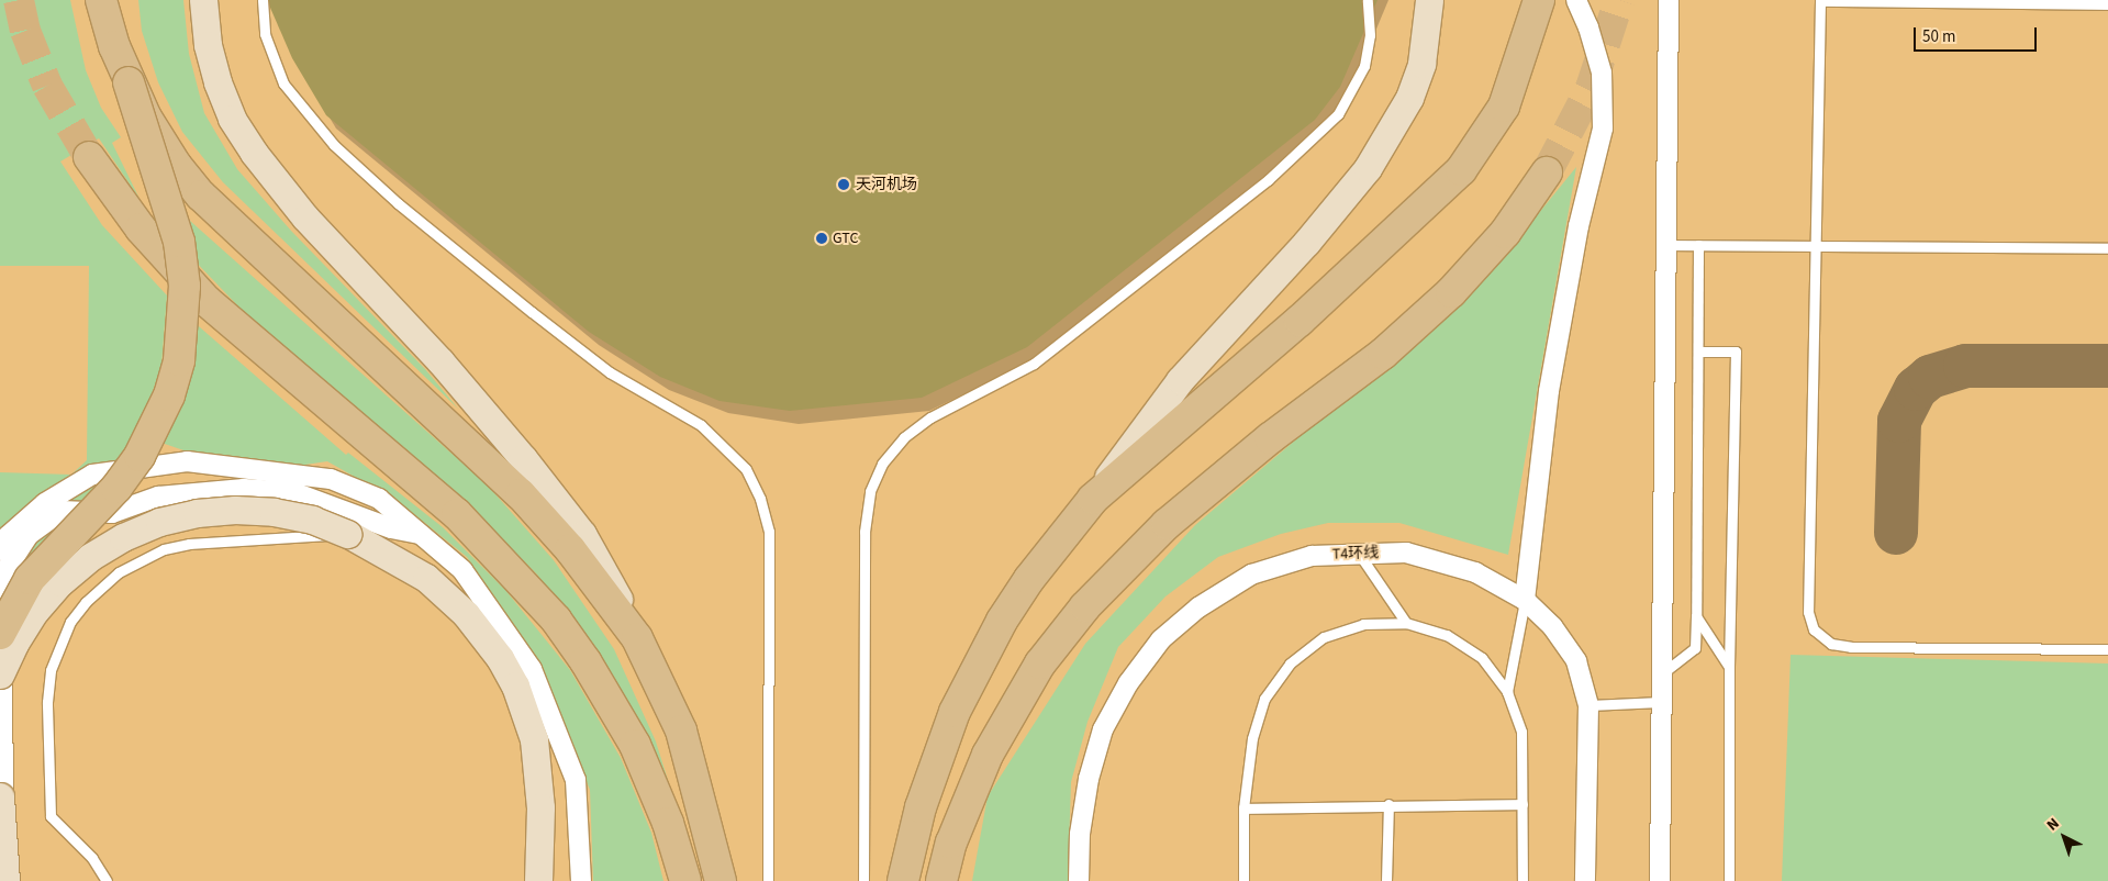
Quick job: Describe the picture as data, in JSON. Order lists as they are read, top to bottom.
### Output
{
  "streets": {
    "street": ["T4环线"]
  },
  "places": ["天河机场", "GTC"],
  "scale_bar": "50 m",
  "north": "top left"
}
